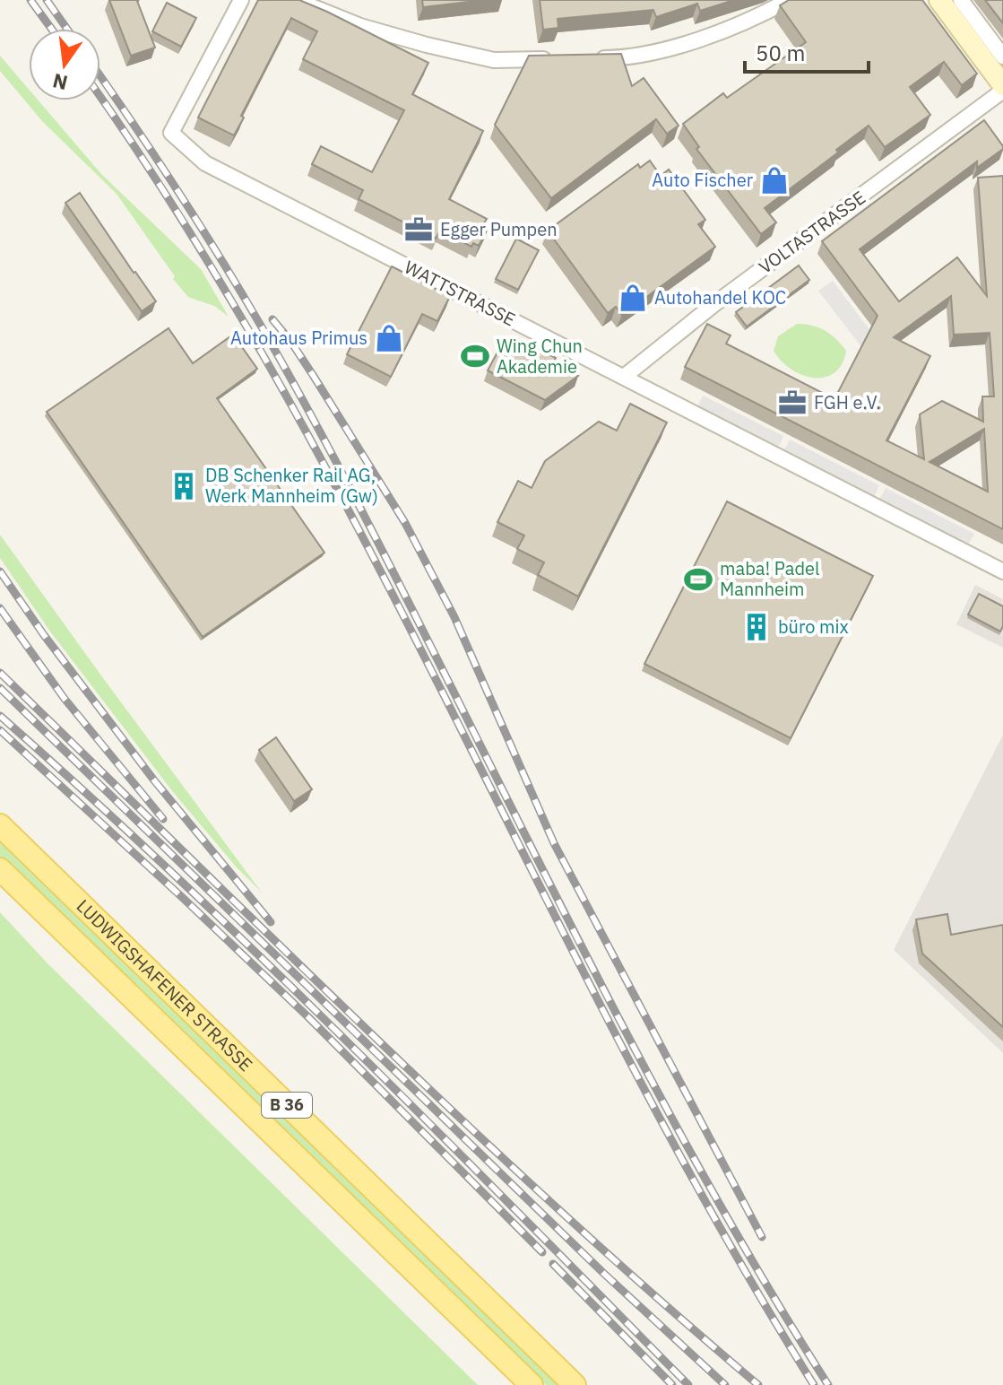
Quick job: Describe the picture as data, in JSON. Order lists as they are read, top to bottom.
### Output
{
  "streets": {
    "main road": ["LUDWIGSHAFENER STRASSE", "B 36"],
    "street": ["VOLTASTRASSE", "WATTSTRASSE"]
  },
  "crossings": [
    ["VOLTASTRASSE", "WATTSTRASSE"]
  ],
  "places": {
    "shop": ["Auto Fischer", "Autohandel KOC", "Autohaus Primus"],
    "office": ["Egger Pumpen", "FGH e.V."],
    "sports": ["Wing Chun Akademie", "maba! Padel Mannheim"],
    "building": ["DB Schenker Rail AG, Werk Mannheim (Gw)", "büro mix"]
  },
  "scale_bar": "50 m",
  "north": "bottom"
}
